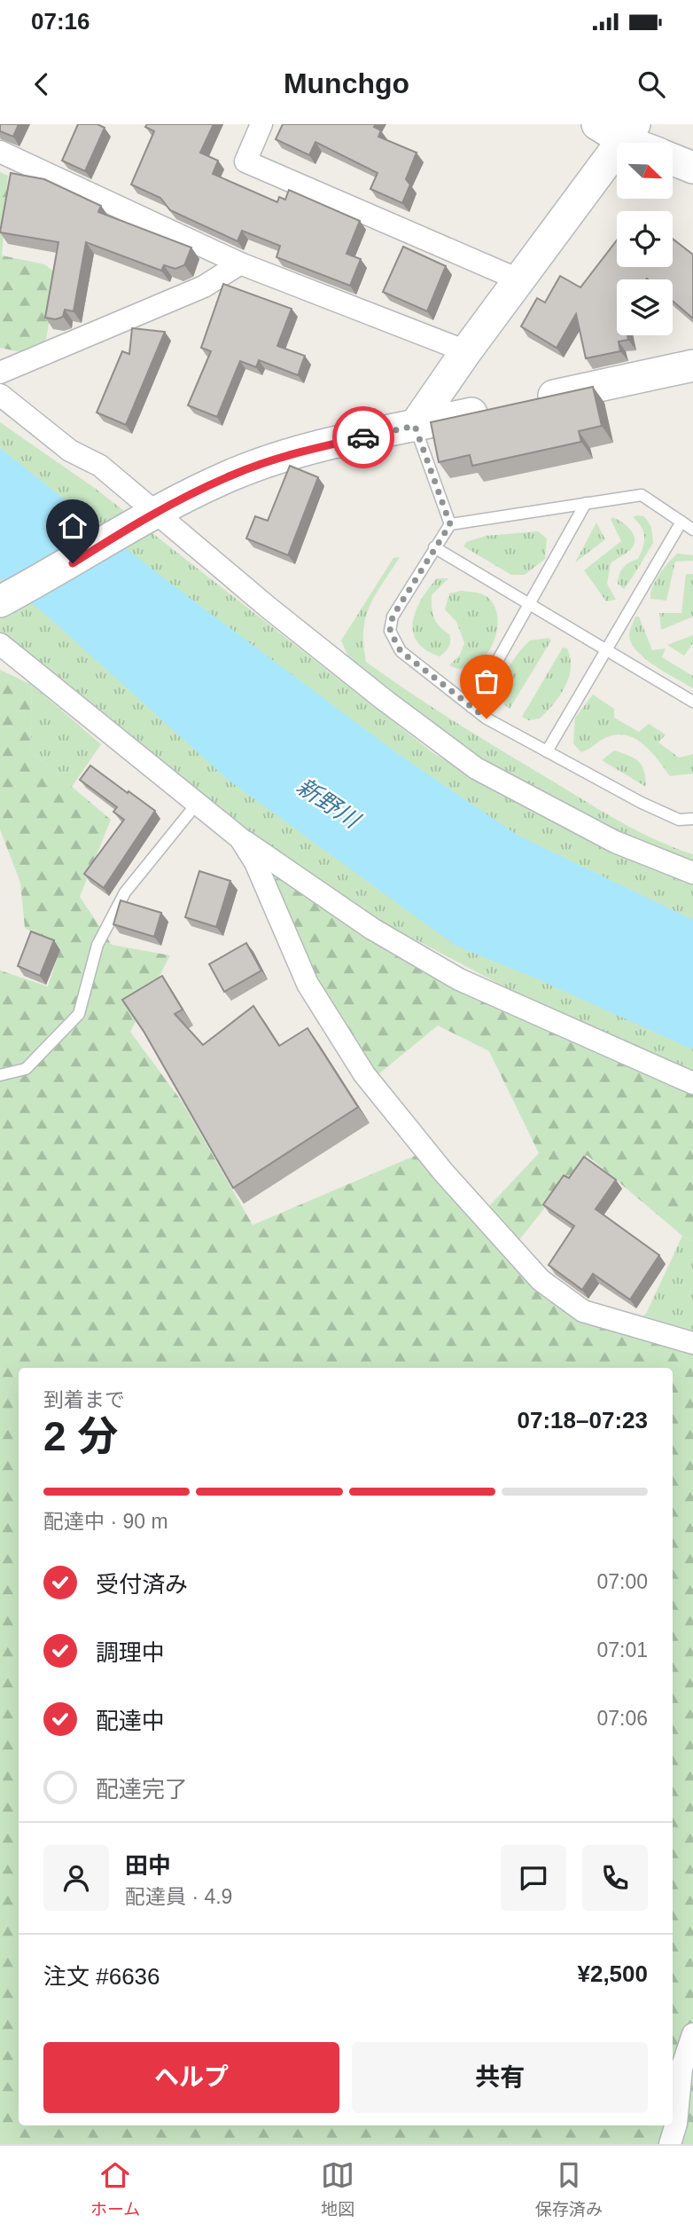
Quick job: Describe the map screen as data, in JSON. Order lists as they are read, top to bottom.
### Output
{
  "water": ["新野川"],
  "north": "bottom right",
  "page": {
    "status": "07:16",
    "header": "Munchgo",
    "heading": ["2 分", "到着まで", "07:18–07:23"],
    "panel": [
      "田中",
      "配達員 · 4.9",
      "注文 #6636",
      "¥2,500"
    ],
    "bar": "配達中 · 90 m",
    "list": [
      ["受付済み", "07:00"],
      ["調理中", "07:01"],
      ["配達中", "07:06"],
      "配達完了"
    ],
    "buttons": ["ヘルプ", "共有"],
    "tabs": ["ホーム", "地図", "保存済み"]
  }
}
